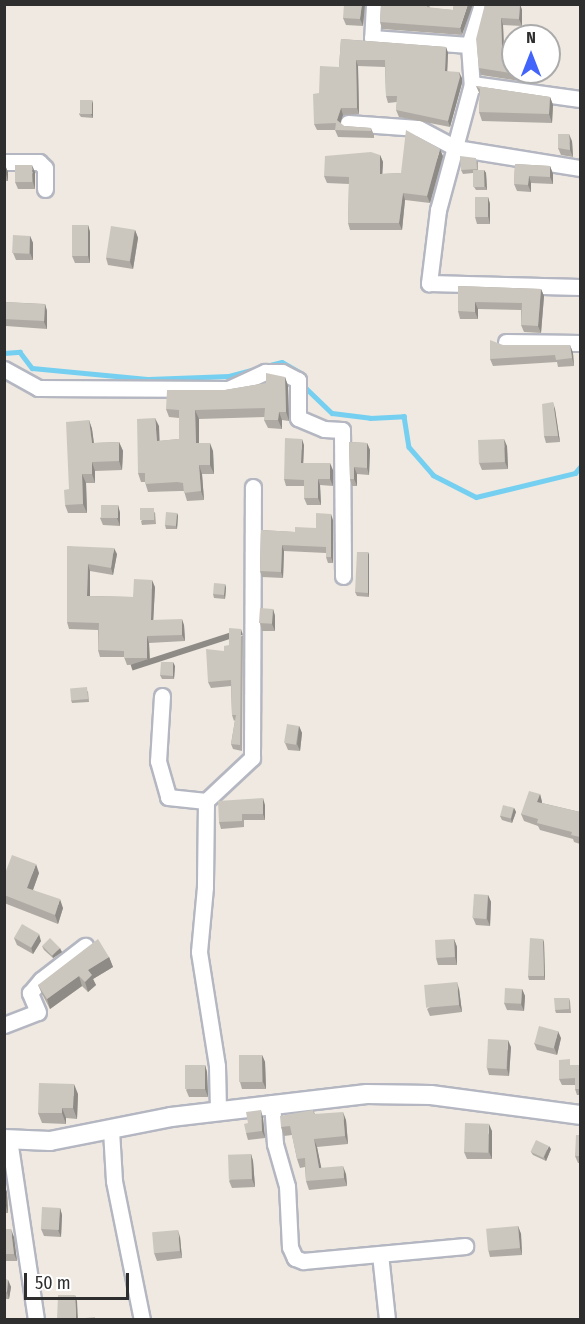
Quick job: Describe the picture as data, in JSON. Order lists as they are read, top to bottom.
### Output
{
  "scale_bar": "50 m",
  "north": "top"
}
